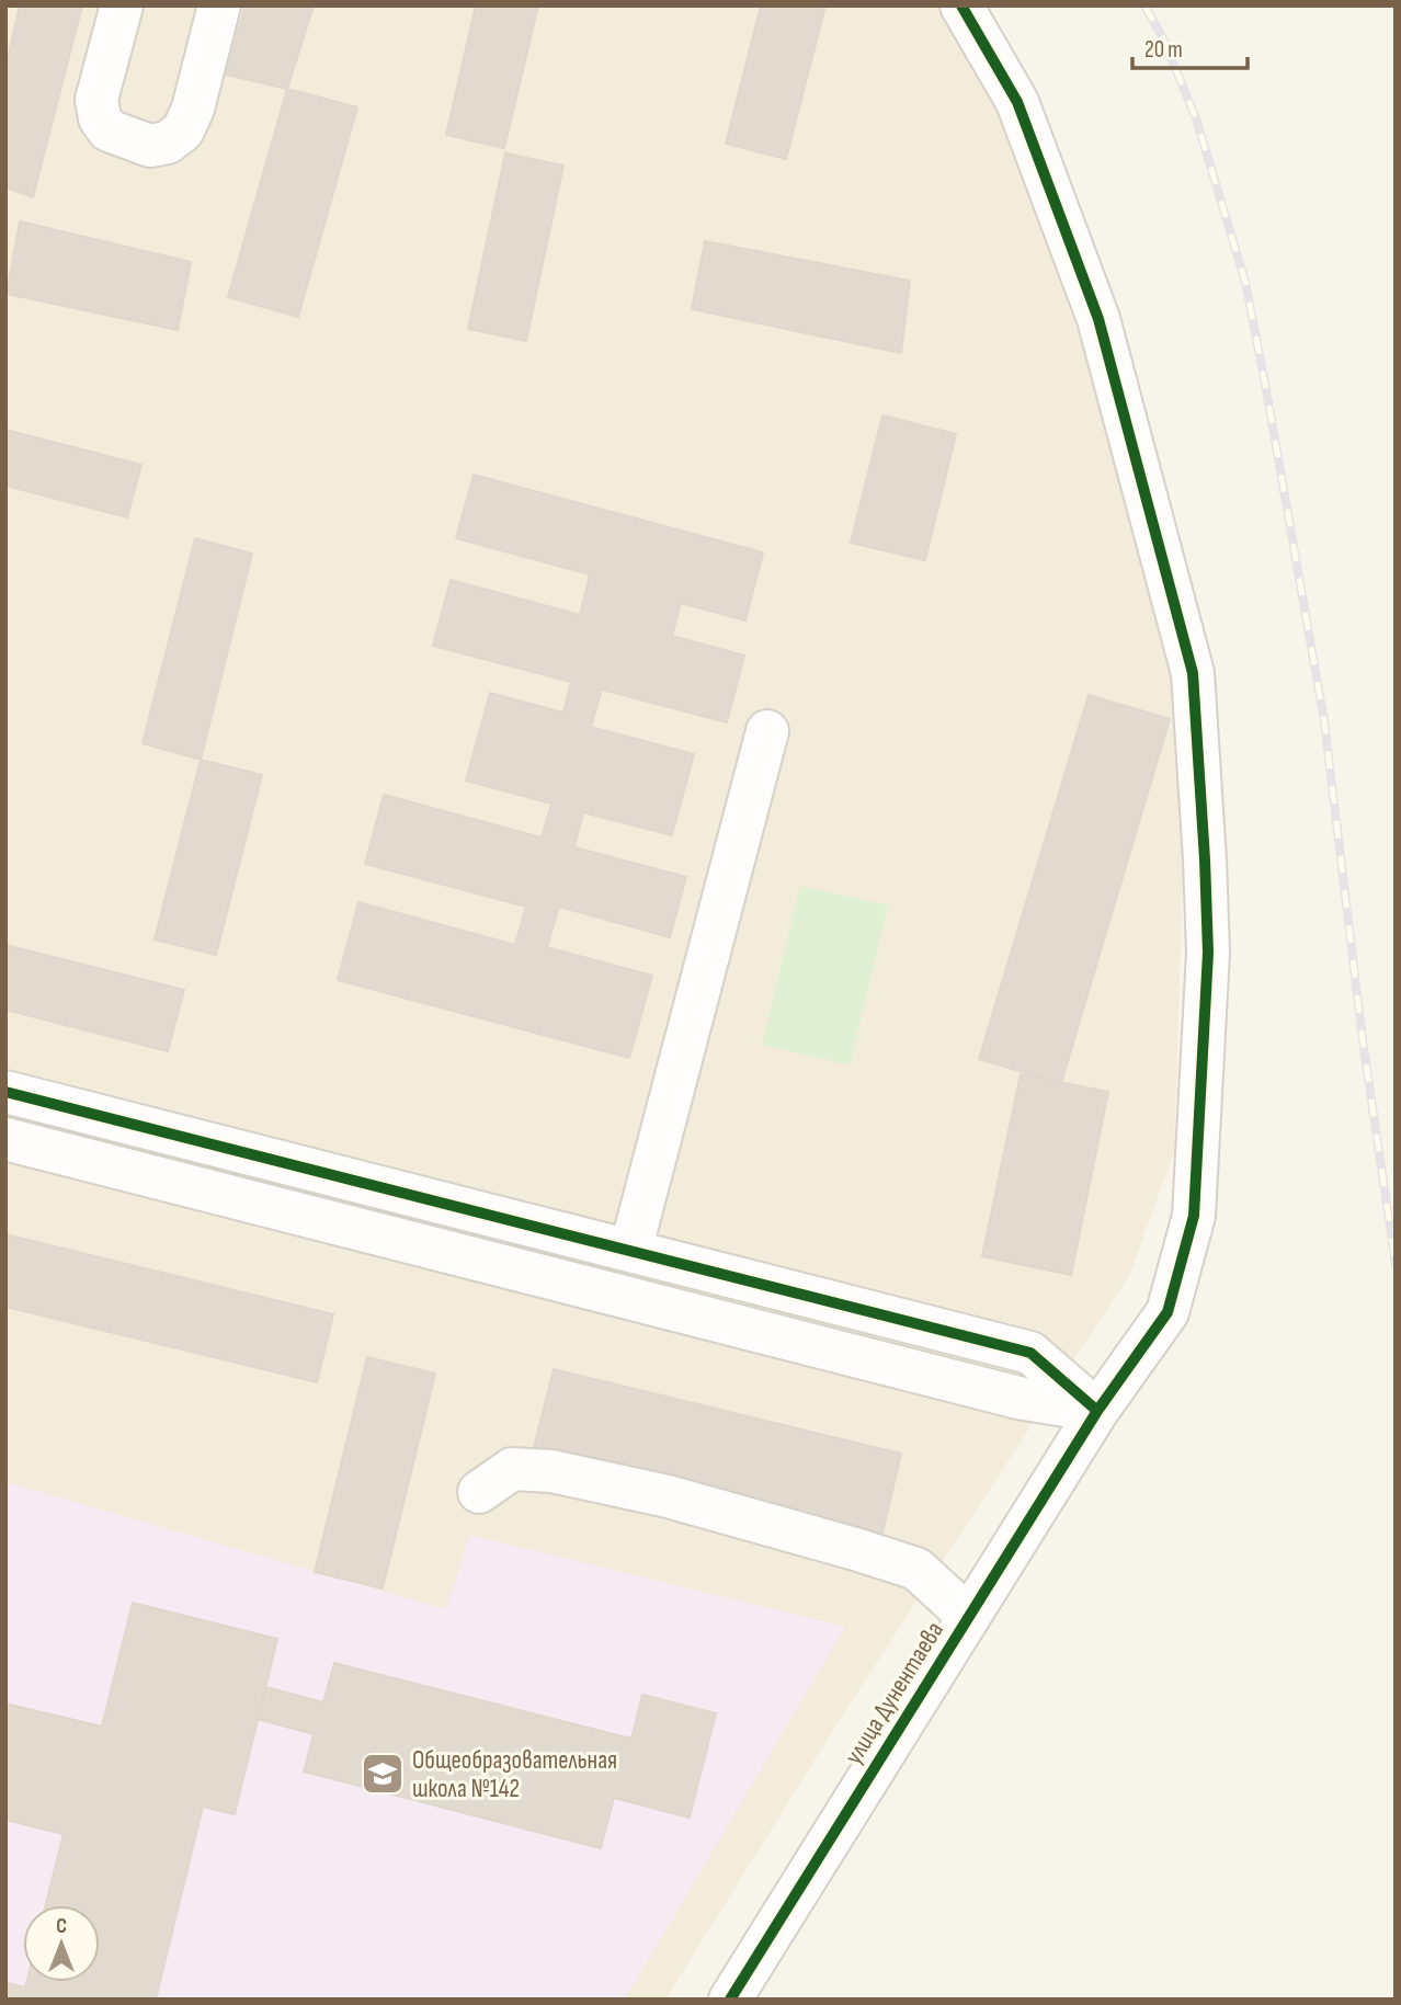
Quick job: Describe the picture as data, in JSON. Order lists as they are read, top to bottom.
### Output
{
  "streets": {
    "street": ["улица Дунентаева"]
  },
  "places": {
    "school or university": ["Общеобразовательная школа №142"]
  },
  "scale_bar": "20 m",
  "north": "top"
}
